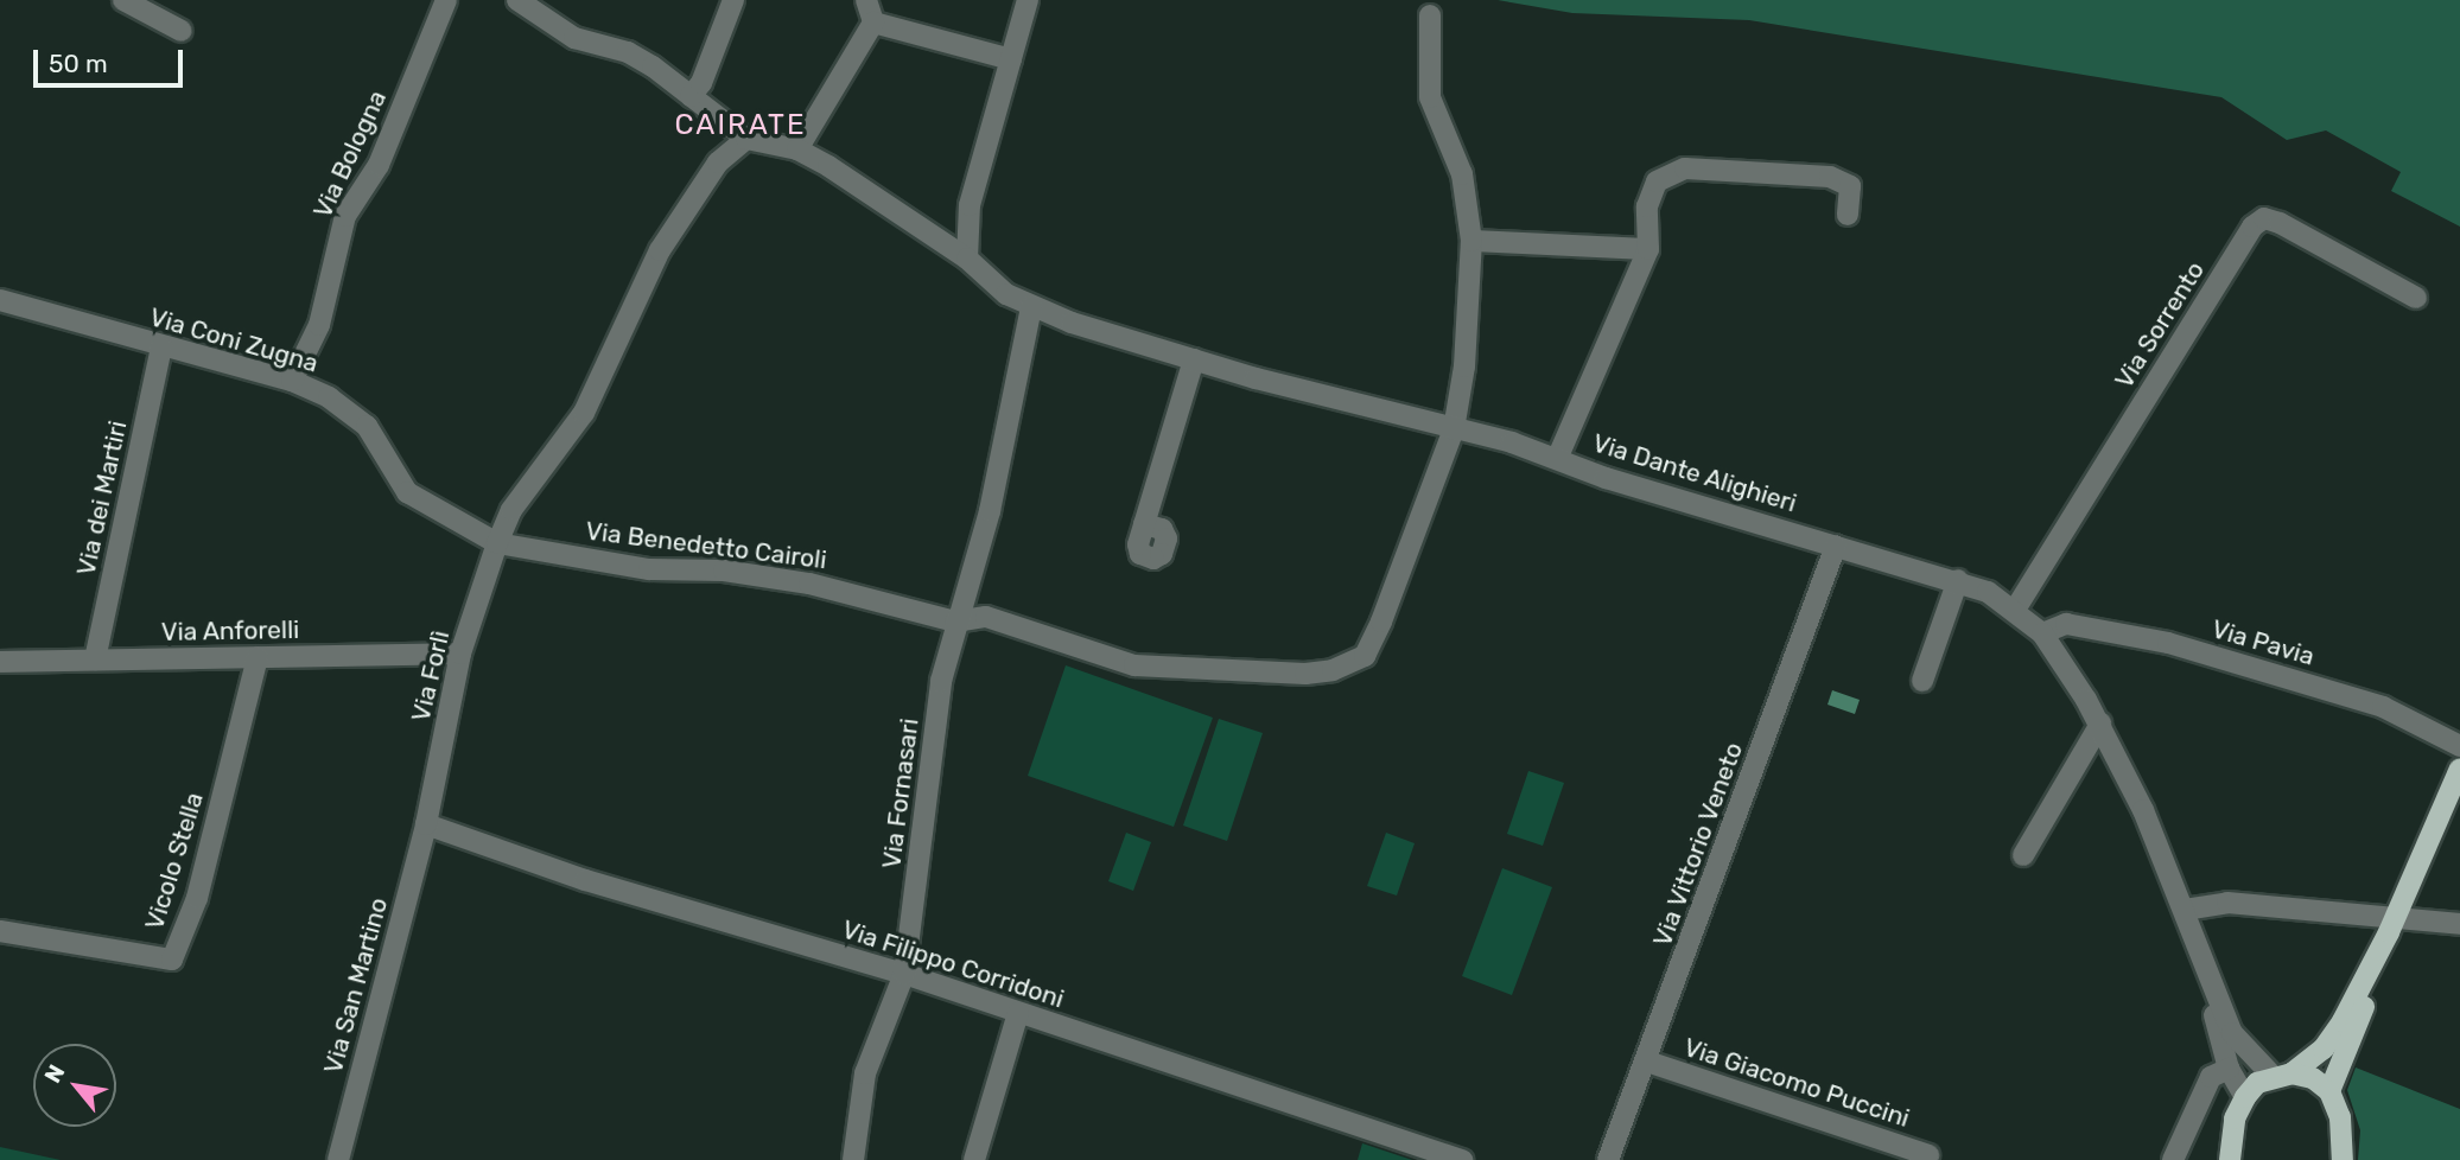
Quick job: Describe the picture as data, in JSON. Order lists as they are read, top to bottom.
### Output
{
  "streets": {
    "street": [
      "Via Bologna",
      "Via Sorrento",
      "Via Coni Zugna",
      "Via Dante Alighieri",
      "Via dei Martiri",
      "Via Benedetto Cairoli",
      "Via Anforelli",
      "Via Pavia",
      "Via Forlì",
      "Via Fornasari",
      "Via Vittorio Veneto",
      "Vicolo Stella",
      "Via Filippo Corridoni",
      "Via San Martino",
      "Via Giacomo Puccini"
    ]
  },
  "crossings": [
    ["Via Bologna", "Via Coni Zugna"],
    ["Via Sorrento", "Via Dante Alighieri"],
    ["Via Coni Zugna", "Via dei Martiri"],
    ["Via Coni Zugna", "Via Benedetto Cairoli"],
    ["Via Coni Zugna", "Via Forlì"],
    ["Via Dante Alighieri", "Via Benedetto Cairoli"],
    ["Via Dante Alighieri", "Via Pavia"],
    ["Via Dante Alighieri", "Via Fornasari"],
    ["Via Dante Alighieri", "Via Vittorio Veneto"],
    ["Via dei Martiri", "Via Anforelli"],
    ["Via Benedetto Cairoli", "Via Forlì"],
    ["Via Benedetto Cairoli", "Via Fornasari"],
    ["Via Anforelli", "Via Forlì"],
    ["Via Anforelli", "Vicolo Stella"],
    ["Via Forlì", "Via Filippo Corridoni"],
    ["Via Forlì", "Via San Martino"],
    ["Via Fornasari", "Via Filippo Corridoni"],
    ["Via Vittorio Veneto", "Via Giacomo Puccini"],
    ["Via Filippo Corridoni", "Via San Martino"]
  ],
  "districts": ["CAIRATE"],
  "scale_bar": "50 m",
  "north": "top left"
}
